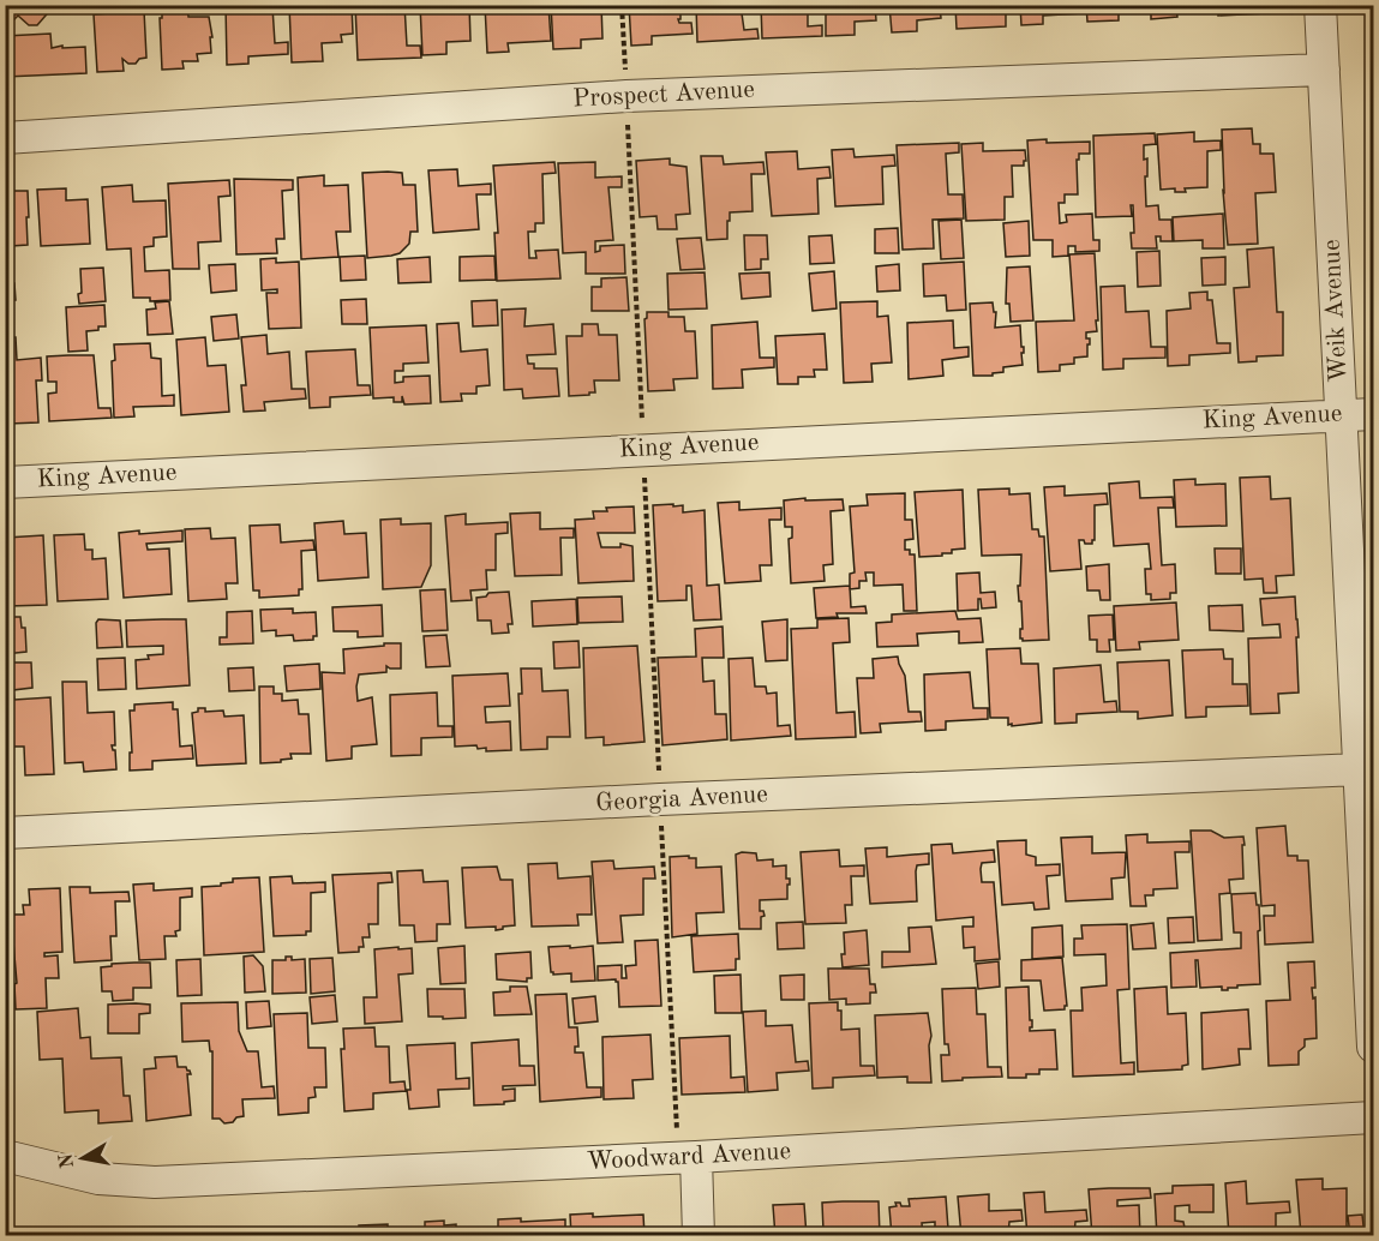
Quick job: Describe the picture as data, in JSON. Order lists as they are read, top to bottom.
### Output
{
  "streets": {
    "street": [
      "Prospect Avenue",
      "Weik Avenue",
      "King Avenue",
      "Georgia Avenue",
      "Woodward Avenue"
    ]
  },
  "crossings": [
    ["Prospect Avenue", "Weik Avenue"],
    ["Weik Avenue", "King Avenue"],
    ["Weik Avenue", "Georgia Avenue"]
  ],
  "north": "left"
}
